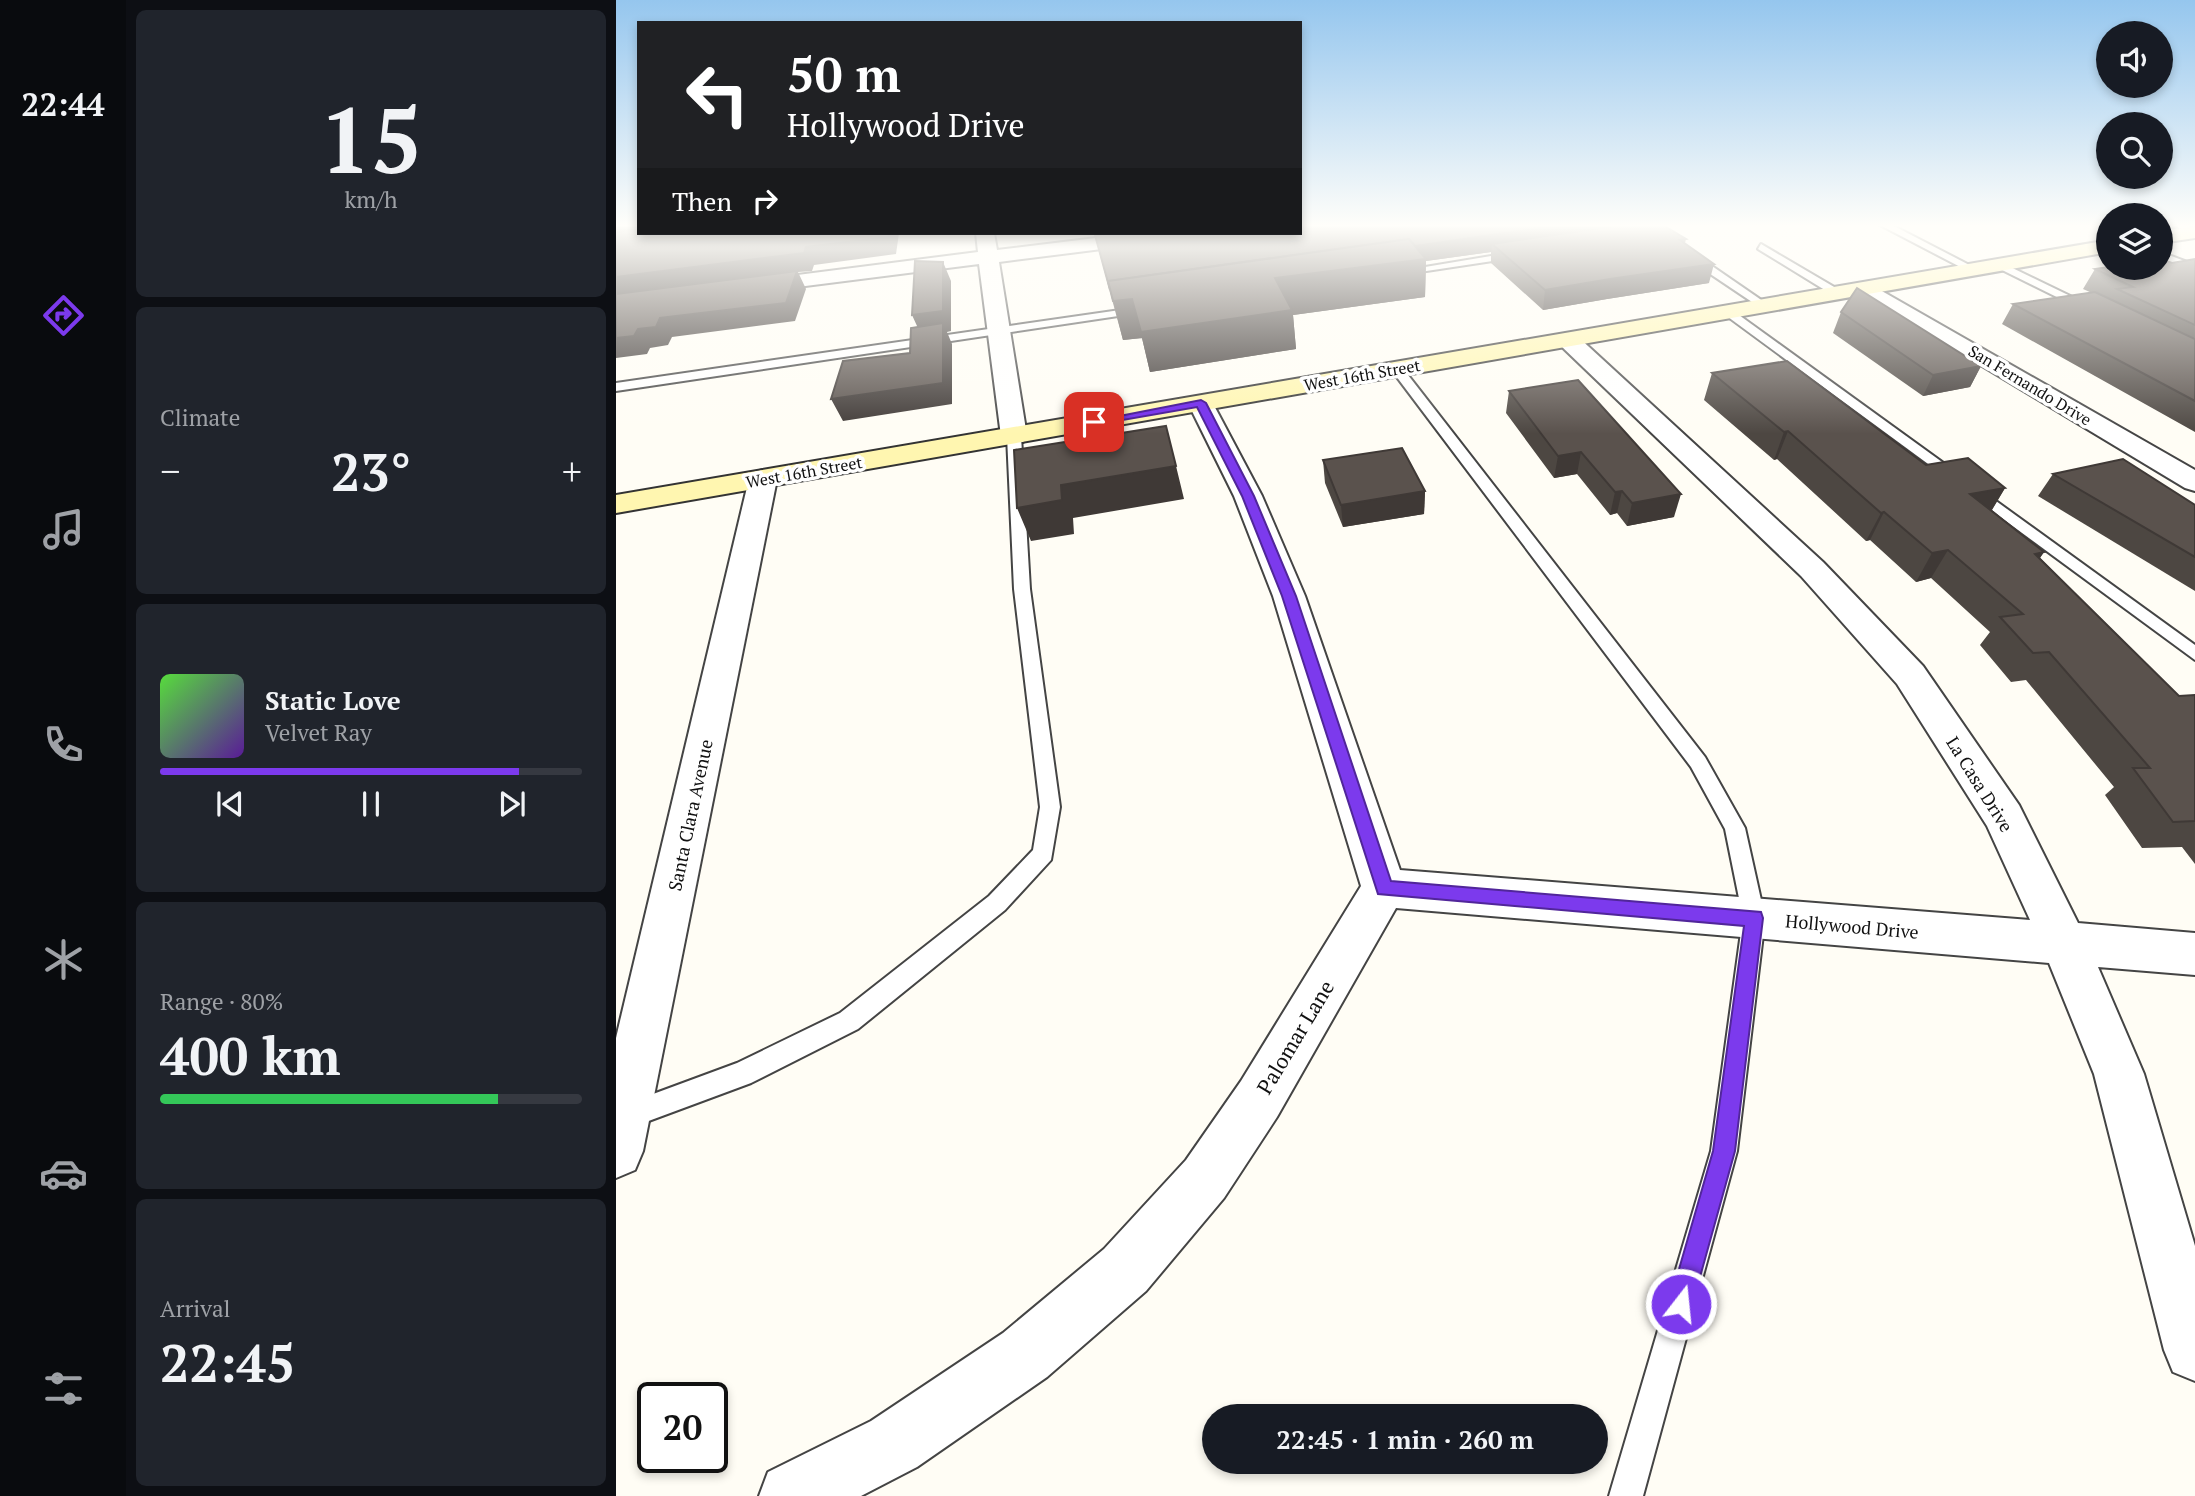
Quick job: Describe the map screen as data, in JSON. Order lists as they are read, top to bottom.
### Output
{
  "streets": {
    "main road": ["West 16th Street"],
    "street": [
      "San Fernando Drive",
      "La Casa Drive",
      "Santa Clara Avenue",
      "Hollywood Drive",
      "Palomar Lane"
    ]
  },
  "crossings": [
    ["West 16th Street", "La Casa Drive"],
    ["West 16th Street", "Santa Clara Avenue"],
    ["La Casa Drive", "Hollywood Drive"],
    ["Hollywood Drive", "Palomar Lane"]
  ],
  "page": {
    "tabs": "22:44",
    "tile": [
      ["15", "km/h"],
      "Climate",
      ["Range · 80%", "400 km"],
      ["Arrival", "22:45"]
    ],
    "turn": ["50 m", "Hollywood Drive"],
    "then": "Then",
    "heat": ["−", "23°", "+"],
    "song": ["Static Love", "Velvet Ray"],
    "limit": "20",
    "trip": "22:45 · 1 min · 260 m"
  }
}
